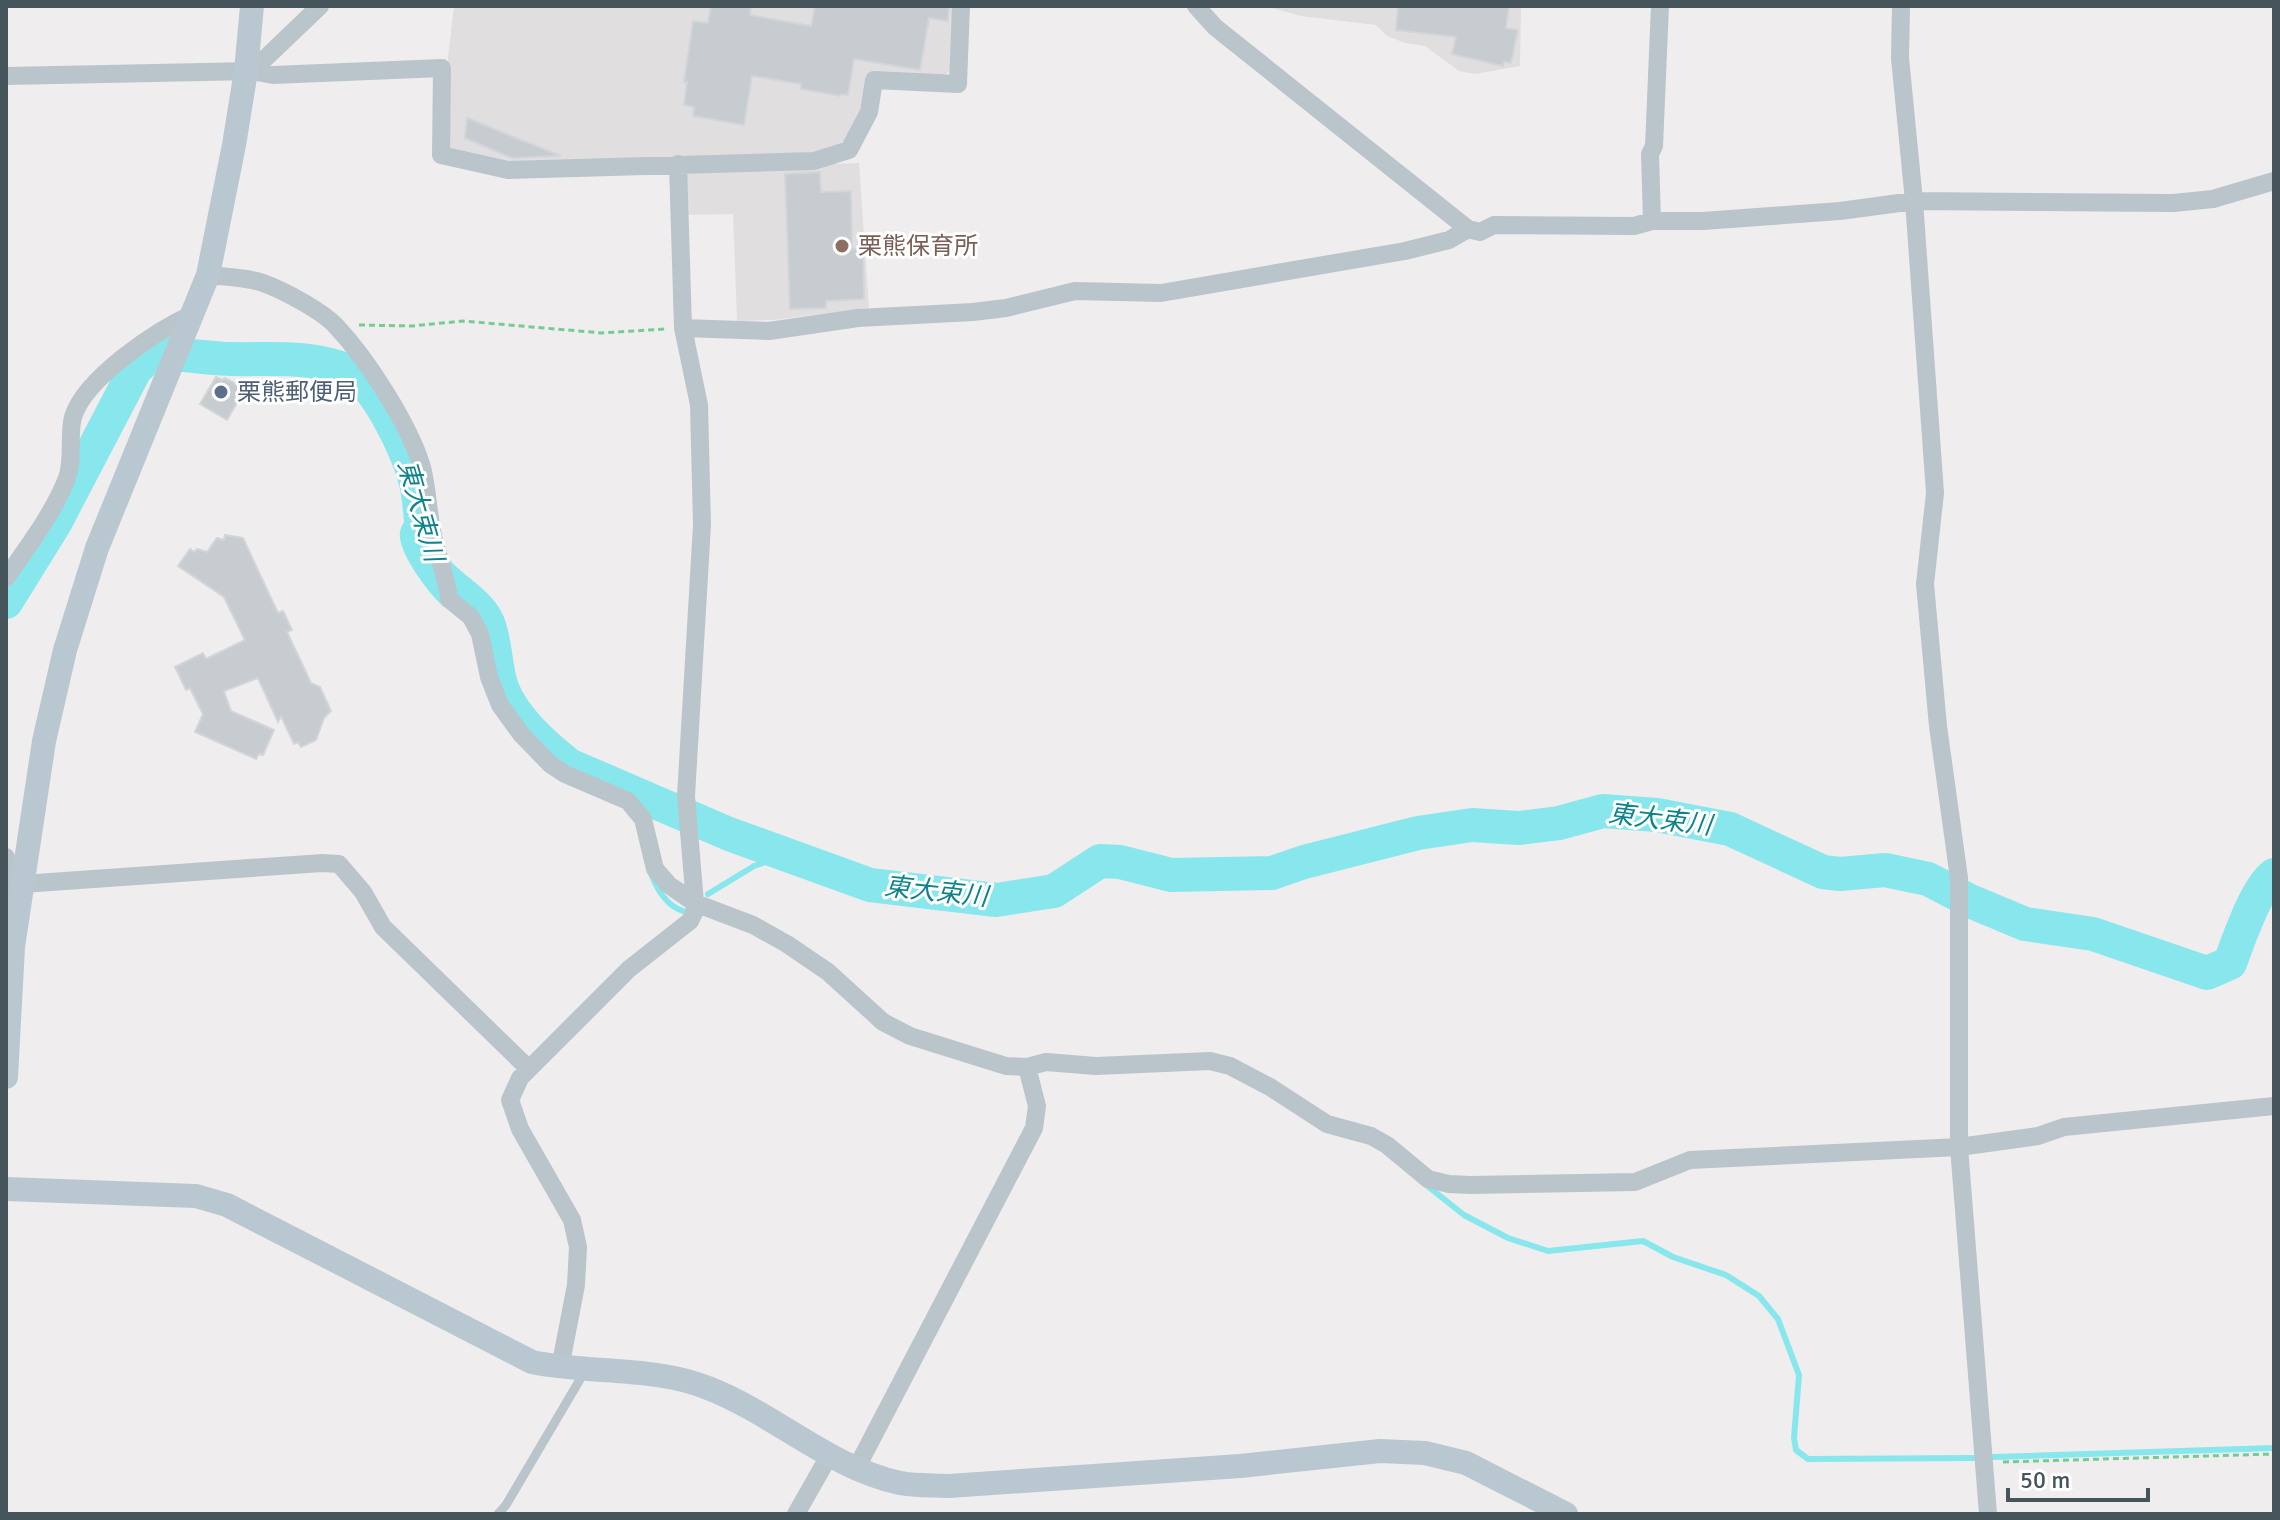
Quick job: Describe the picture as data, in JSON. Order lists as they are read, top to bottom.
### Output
{
  "water": ["東大束川"],
  "places": ["栗熊保育所", "栗熊郵便局"],
  "scale_bar": "50 m"
}
